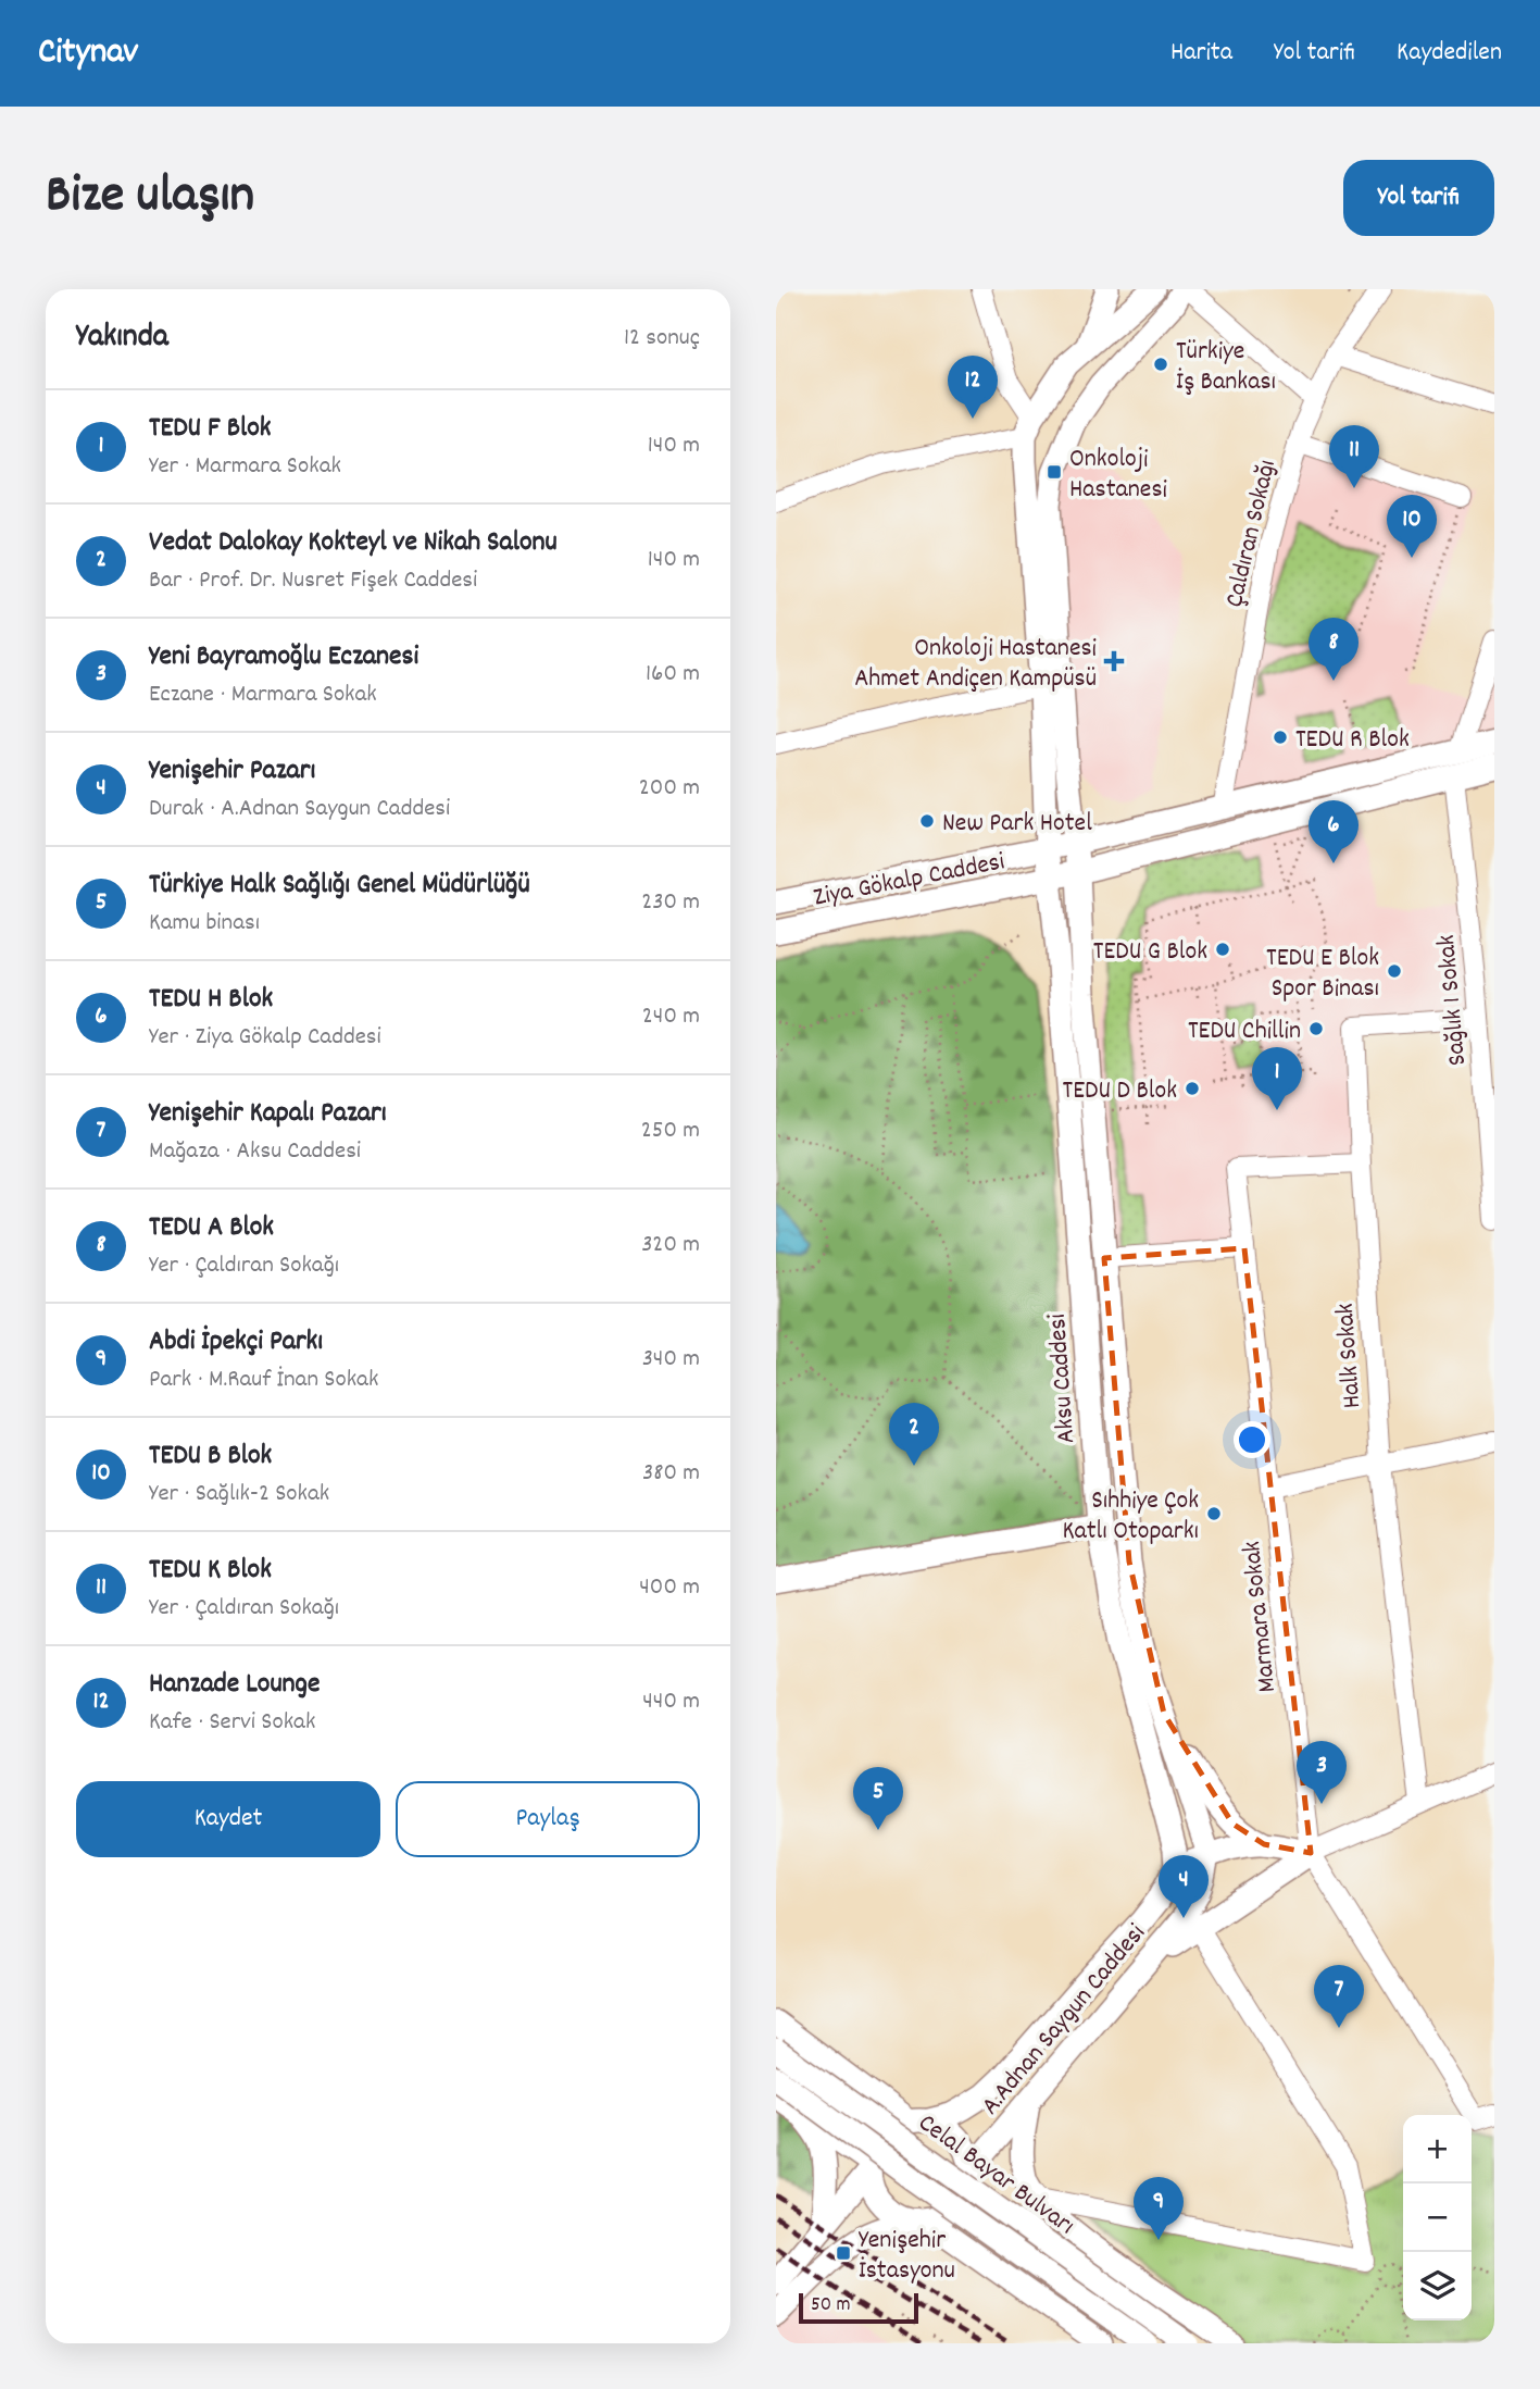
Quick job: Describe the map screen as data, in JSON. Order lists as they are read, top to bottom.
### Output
{
  "streets": {
    "main road": [
      "Ziya Gökalp Caddesi",
      "Aksu Caddesi",
      "A.Adnan Saygun Caddesi",
      "Celal Bayar Bulvarı"
    ],
    "street": [
      "Çaldıran Sokağı",
      "Sağlık 1 Sokak",
      "Halk Sokak",
      "Marmara Sokak"
    ]
  },
  "crossings": [
    ["Çaldıran Sokağı", "Ziya Gökalp Caddesi"],
    ["Ziya Gökalp Caddesi", "Sağlık 1 Sokak"],
    ["Ziya Gökalp Caddesi", "Aksu Caddesi"],
    ["Sağlık 1 Sokak", "Halk Sokak"],
    ["Halk Sokak", "Marmara Sokak"],
    ["Aksu Caddesi", "A.Adnan Saygun Caddesi"]
  ],
  "places": {
    "other": [
      "Türkiye İş Bankası",
      "TEDU R Blok",
      "New Park Hotel",
      "TEDU G Blok",
      "TEDU E Blok Spor Binası",
      "TEDU Chillin",
      "TEDU D Blok",
      "Sıhhiye Çok Katlı Otoparkı"
    ],
    "transit": ["Onkoloji Hastanesi", "Yenişehir İstasyonu"],
    "health": ["Onkoloji Hastanesi Ahmet Andiçen Kampüsü"]
  },
  "scale_bar": "50 m",
  "page": {
    "header": "Citynav",
    "nav": ["Harita", "Yol tarifi", "Kaydedilen"],
    "title": "Bize ulaşın",
    "buttons": [
      "Yol tarifi",
      ["Kaydet", "Paylaş"]
    ],
    "heading": ["Yakında", "12 sonuç"],
    "pins": [
      "12",
      "11",
      "10",
      "8",
      "6",
      "1",
      "2",
      "3",
      "5",
      "4",
      "7",
      "9"
    ],
    "list": [
      {
        "mark": "1",
        "name": "TEDU F Blok",
        "note": "Yer · Marmara Sokak",
        "value": "140 m"
      },
      {
        "mark": "2",
        "name": "Vedat Dalokay Kokteyl ve Nikah Salonu",
        "note": "Bar · Prof. Dr. Nusret Fişek Caddesi",
        "value": "140 m"
      },
      {
        "mark": "3",
        "name": "Yeni Bayramoğlu Eczanesi",
        "note": "Eczane · Marmara Sokak",
        "value": "160 m"
      },
      {
        "mark": "4",
        "name": "Yenişehir Pazarı",
        "note": "Durak · A.Adnan Saygun Caddesi",
        "value": "200 m"
      },
      {
        "mark": "5",
        "name": "Türkiye Halk Sağlığı Genel Müdürlüğü",
        "note": "Kamu binası",
        "value": "230 m"
      },
      {
        "mark": "6",
        "name": "TEDU H Blok",
        "note": "Yer · Ziya Gökalp Caddesi",
        "value": "240 m"
      },
      {
        "mark": "7",
        "name": "Yenişehir Kapalı Pazarı",
        "note": "Mağaza · Aksu Caddesi",
        "value": "250 m"
      },
      {
        "mark": "8",
        "name": "TEDU A Blok",
        "note": "Yer · Çaldıran Sokağı",
        "value": "320 m"
      },
      {
        "mark": "9",
        "name": "Abdi İpekçi Parkı",
        "note": "Park · M.Rauf İnan Sokak",
        "value": "340 m"
      },
      {
        "mark": "10",
        "name": "TEDU B Blok",
        "note": "Yer · Sağlık-2 Sokak",
        "value": "380 m"
      },
      {
        "mark": "11",
        "name": "TEDU K Blok",
        "note": "Yer · Çaldıran Sokağı",
        "value": "400 m"
      },
      {
        "mark": "12",
        "name": "Hanzade Lounge",
        "note": "Kafe · Servi Sokak",
        "value": "440 m"
      }
    ],
    "map_buttons": ["+", "−"],
    "scale": "50 m"
  }
}
